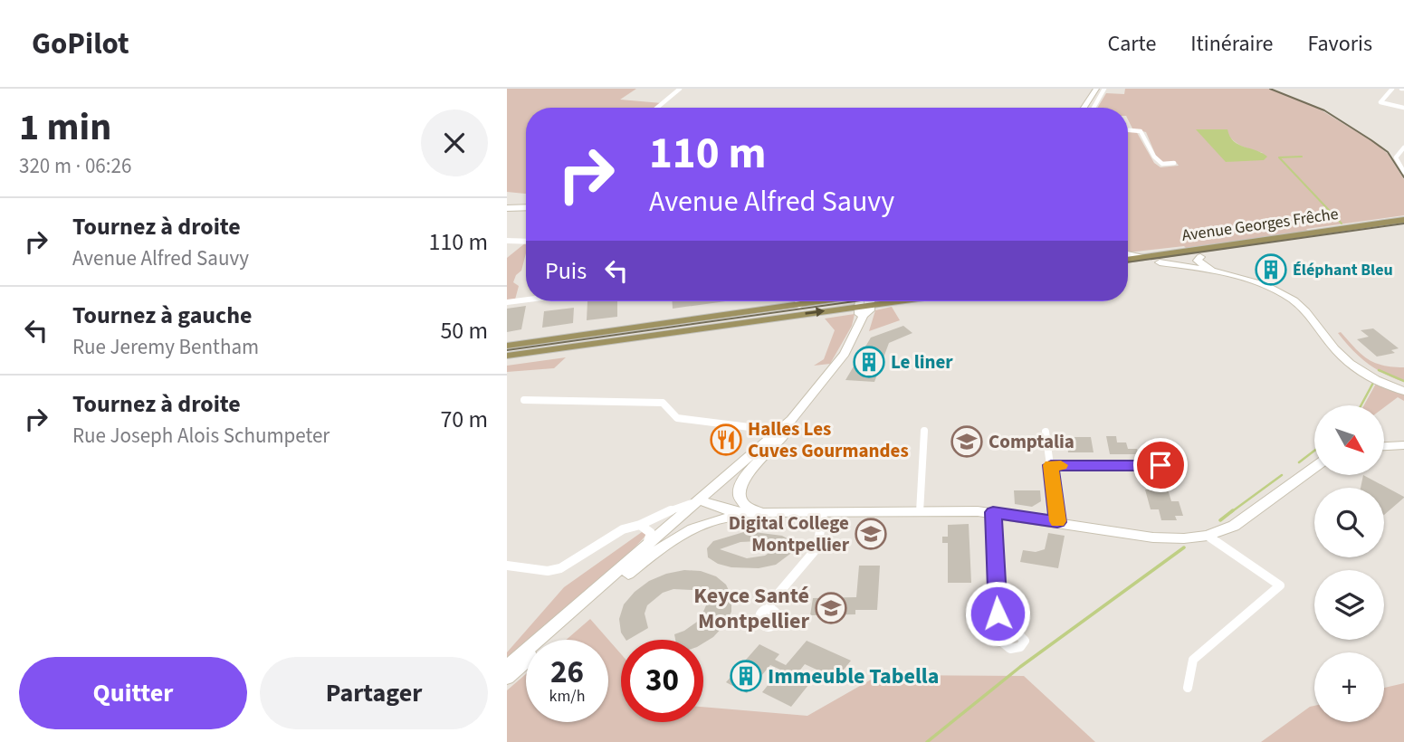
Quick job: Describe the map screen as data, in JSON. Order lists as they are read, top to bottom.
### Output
{
  "streets": {
    "main road": ["Avenue Georges Frêche"]
  },
  "places": {
    "building": ["Éléphant Bleu", "Le liner", "Immeuble Tabella"],
    "restaurant": ["Halles Les Cuves Gourmandes"],
    "school or university": ["Comptalia", "Digital College Montpellier", "Keyce Santé Montpellier"]
  },
  "north": "bottom right",
  "page": {
    "header": "GoPilot",
    "nav": ["Carte", "Itinéraire", "Favoris"],
    "heading": ["1 min", "320 m · 06:26"],
    "turn": ["110 m", "Avenue Alfred Sauvy"],
    "list": [
      {
        "name": "Tournez à droite",
        "note": "Avenue Alfred Sauvy",
        "value": "110 m"
      },
      {
        "name": "Tournez à gauche",
        "note": "Rue Jeremy Bentham",
        "value": "50 m"
      },
      {
        "name": "Tournez à droite",
        "note": "Rue Joseph Alois Schumpeter",
        "value": "70 m"
      }
    ],
    "then": "Puis",
    "map_buttons": "+",
    "speed": "26 km/h",
    "limit": "30",
    "buttons": ["Quitter", "Partager"]
  }
}
